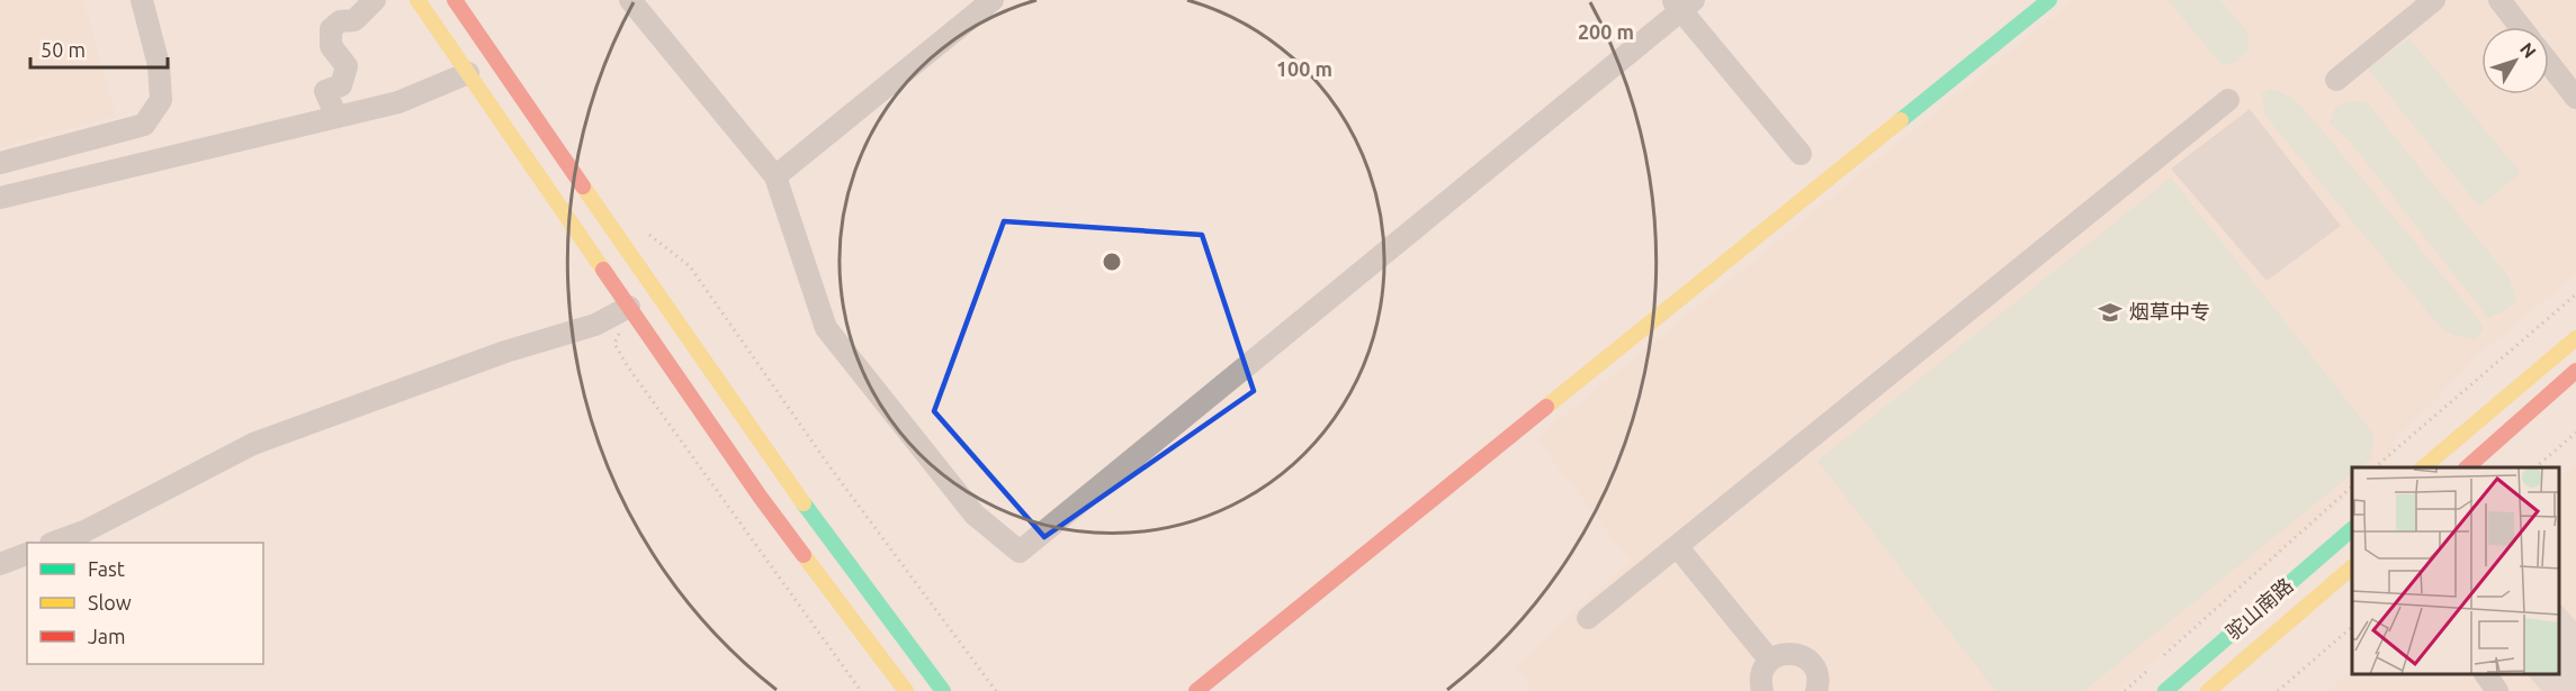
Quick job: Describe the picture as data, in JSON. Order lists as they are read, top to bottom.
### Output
{
  "streets": {
    "main road": ["驼山南路"]
  },
  "places": {
    "school or university": ["烟草中专"]
  },
  "legend": ["Fast", "Slow", "Jam"],
  "scale_bar": "50 m",
  "north": "top right",
  "rings": ["200 m", "100 m"]
}
